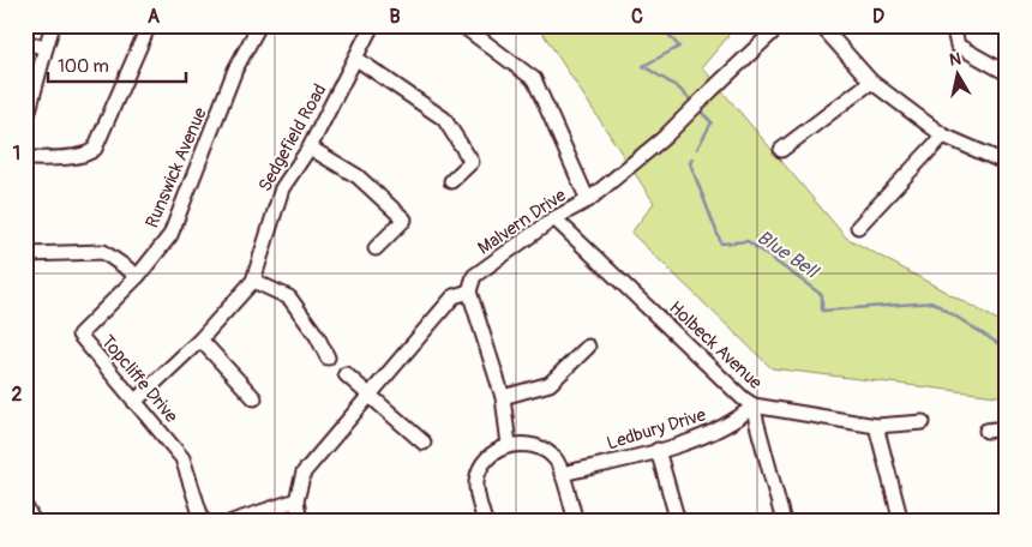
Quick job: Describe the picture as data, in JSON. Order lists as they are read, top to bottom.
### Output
{
  "streets": {
    "street": [
      "Sedgefield Road",
      "Runswick Avenue",
      "Malvern Drive",
      "Holbeck Avenue",
      "Topcliffe Drive",
      "Ledbury Drive"
    ]
  },
  "crossings": [
    ["Sedgefield Road", "Topcliffe Drive"],
    ["Runswick Avenue", "Topcliffe Drive"],
    ["Malvern Drive", "Holbeck Avenue"],
    ["Holbeck Avenue", "Ledbury Drive"]
  ],
  "water": ["Blue Bell"],
  "scale_bar": "100 m",
  "north": "top",
  "grid": {
    "columns": [
      "A",
      "B",
      "C",
      "D"
    ],
    "rows": ["1", "2"]
  }
}
